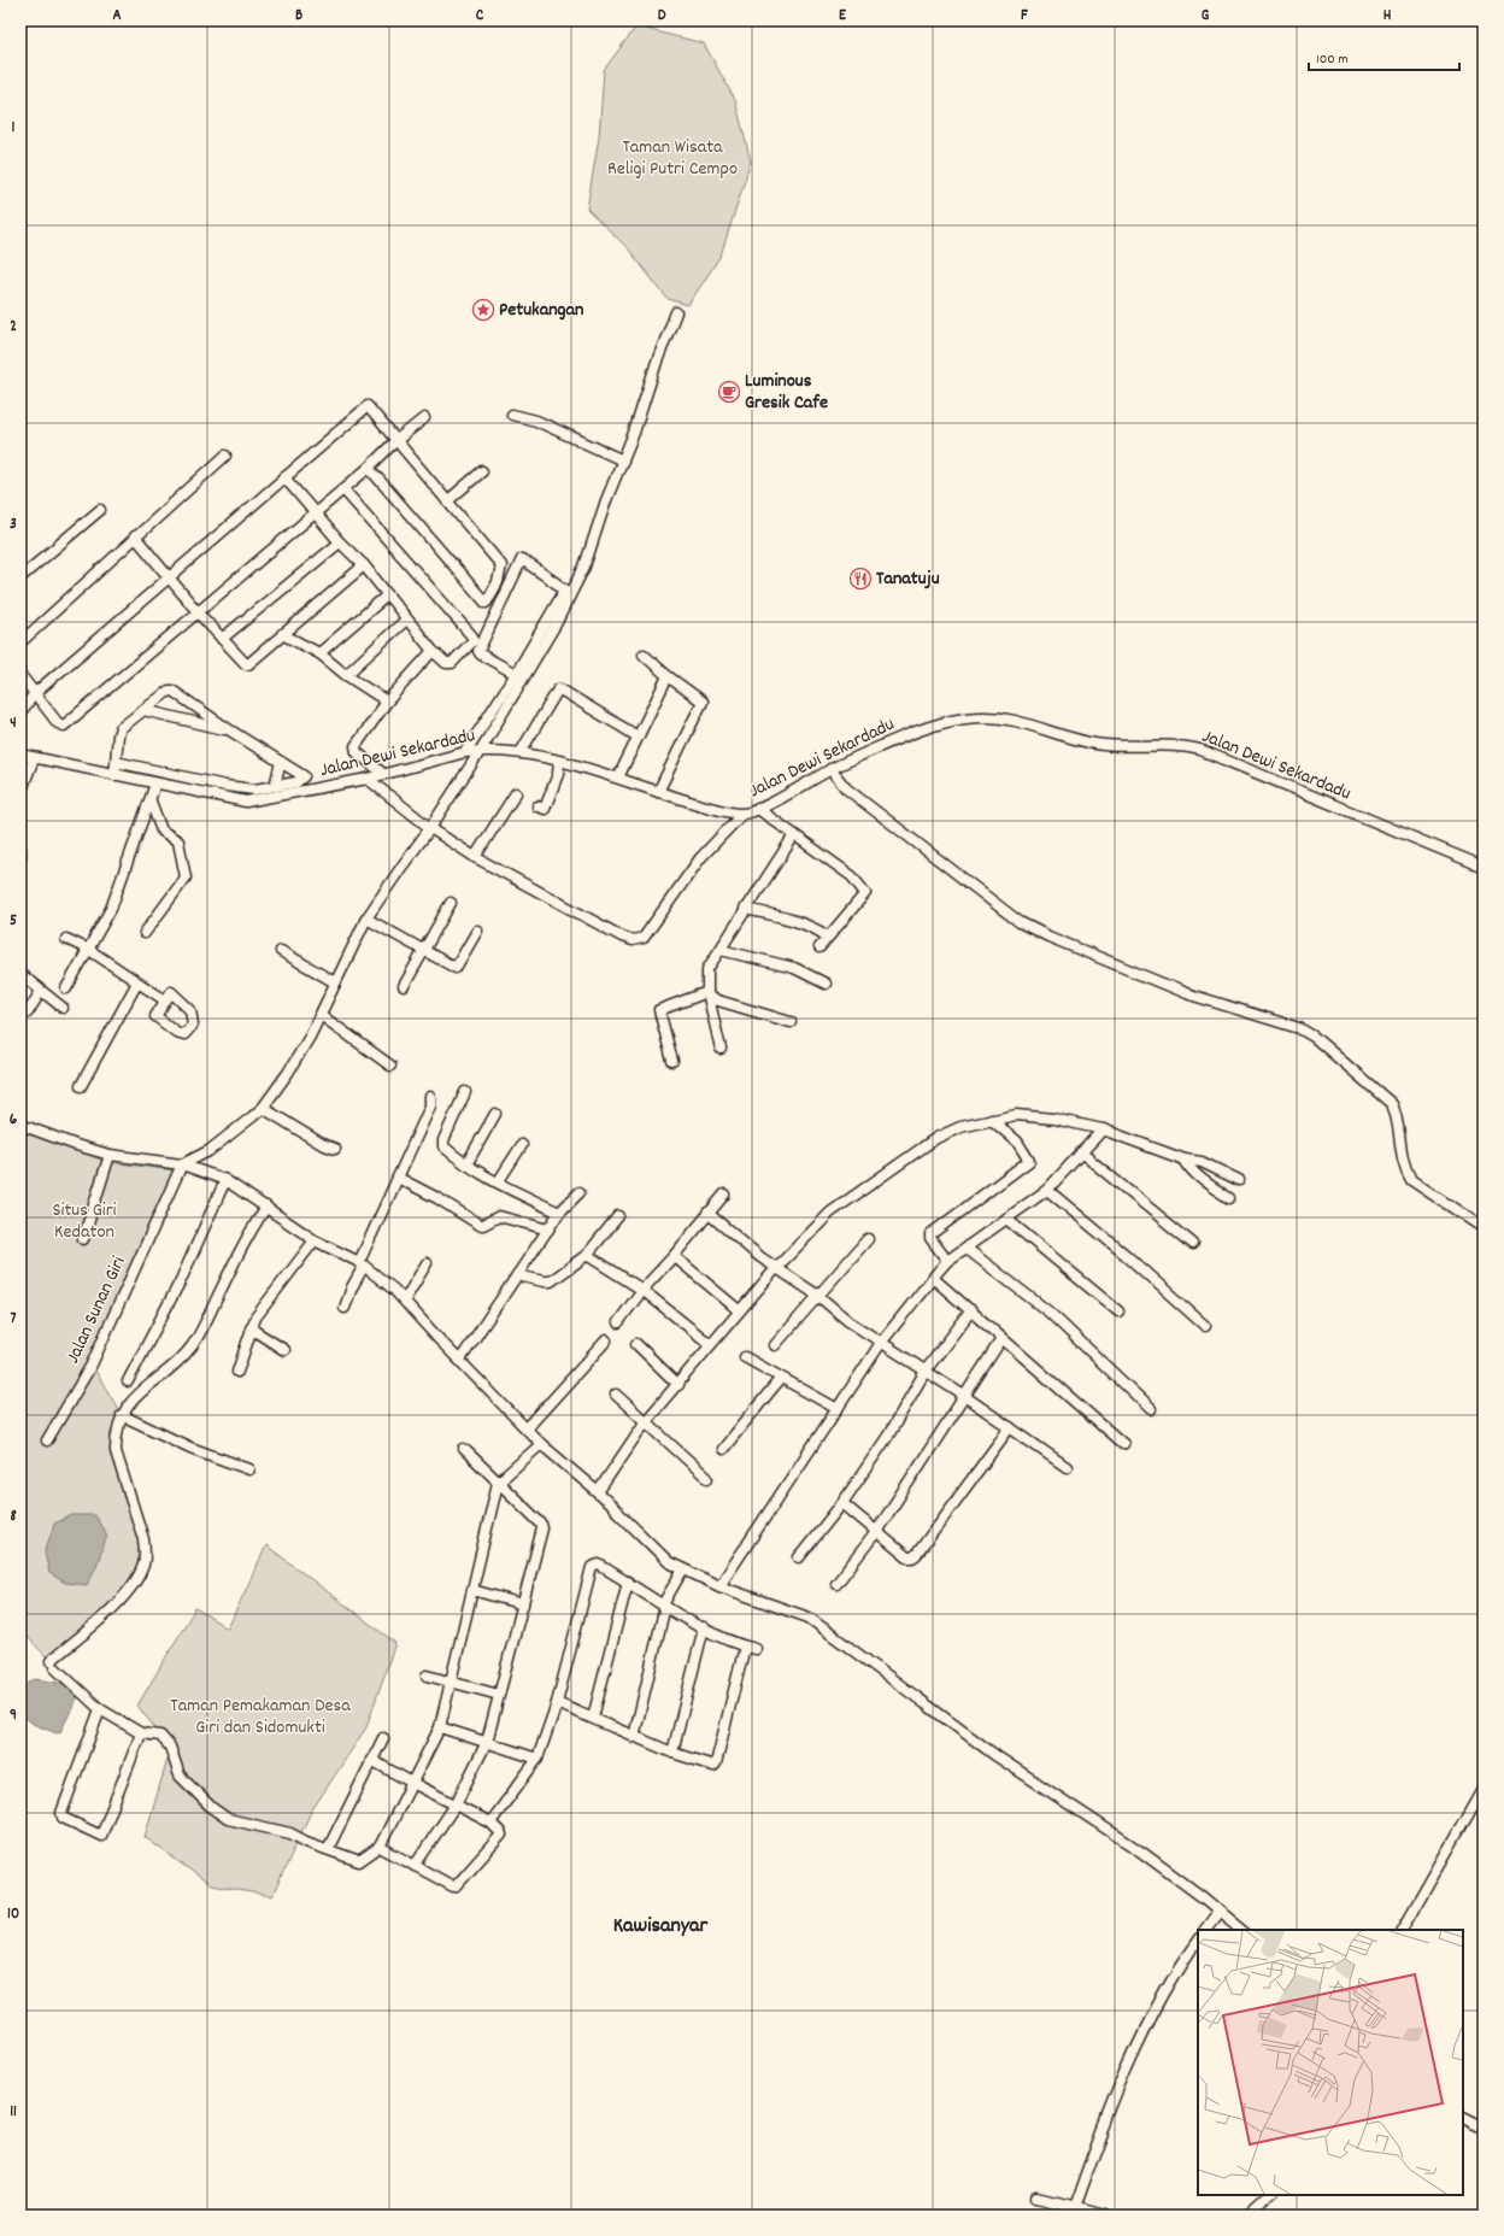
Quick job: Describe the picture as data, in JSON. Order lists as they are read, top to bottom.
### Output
{
  "streets": {
    "street": ["Jalan Dewi Sekardadu", "Jalan Sunan Giri"]
  },
  "districts": ["Kawisanyar"],
  "parks": ["Taman Wisata Religi Putri Cempo", "Situs Giri Kedaton", "Taman Pemakaman Desa Giri dan Sidomukti"],
  "places": {
    "place": ["Petukangan"],
    "cafe": ["Luminous Gresik Cafe"],
    "restaurant": ["Tanatuju"]
  },
  "scale_bar": "100 m",
  "grid": {
    "columns": [
      "A",
      "B",
      "C",
      "D",
      "E",
      "F",
      "G",
      "H"
    ],
    "rows": [
      "1",
      "2",
      "3",
      "4",
      "5",
      "6",
      "7",
      "8",
      "9",
      "10",
      "11"
    ]
  }
}
